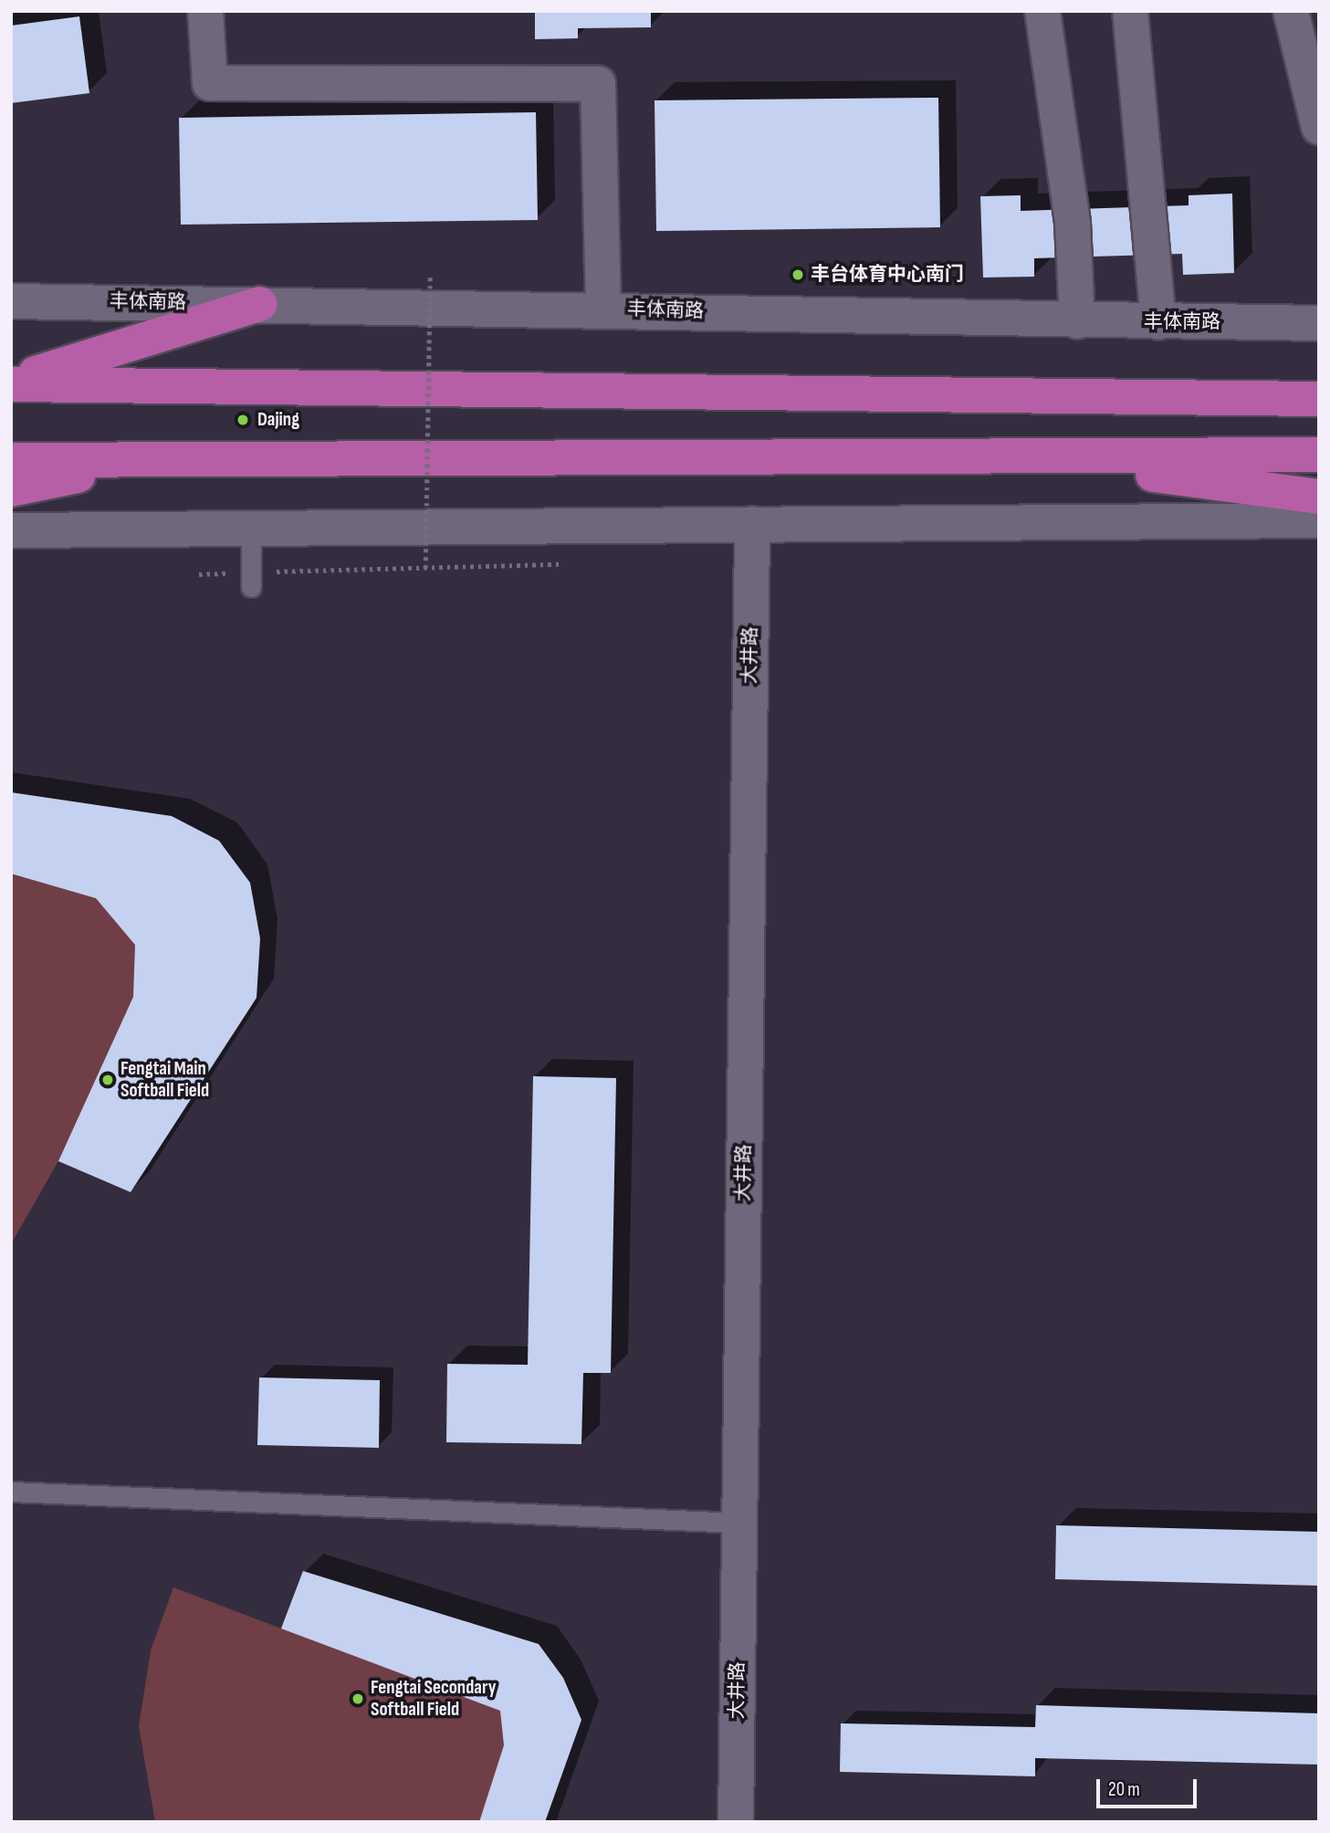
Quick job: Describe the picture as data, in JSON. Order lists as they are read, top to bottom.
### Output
{
  "streets": {
    "street": ["丰体南路", "大井路"]
  },
  "places": [
    "丰台体育中心南门",
    "Dajing",
    "Fengtai Main Softball Field",
    "Fengtai Secondary Softball Field"
  ],
  "scale_bar": "20 m"
}
